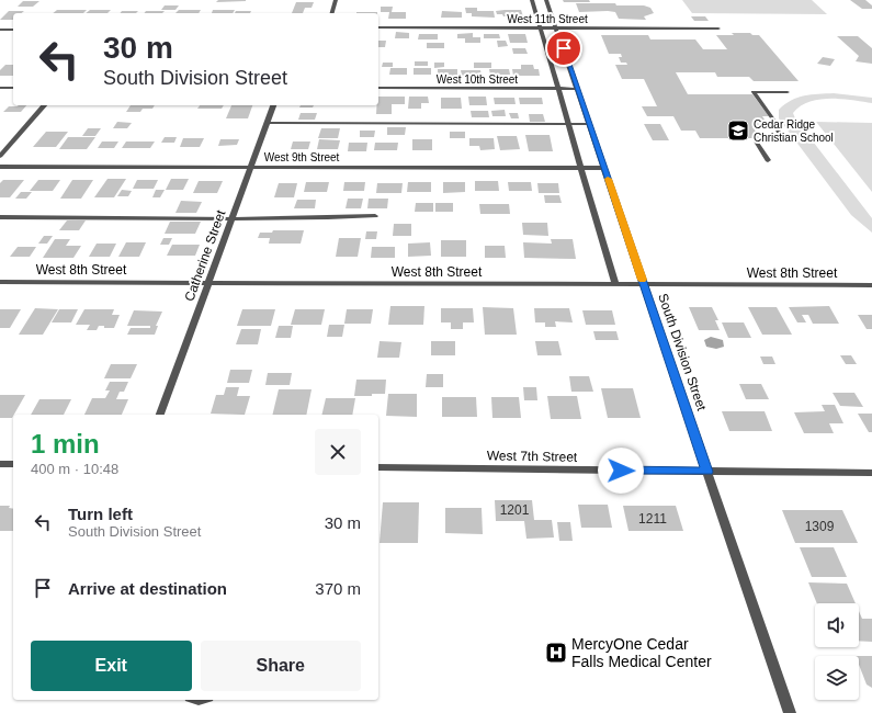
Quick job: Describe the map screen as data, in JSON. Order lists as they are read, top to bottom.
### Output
{
  "streets": {
    "street": [
      "West 11th Street",
      "West 10th Street",
      "West 9th Street",
      "Catherine Street",
      "West 8th Street",
      "South Division Street",
      "West 7th Street"
    ]
  },
  "crossings": [
    ["West 11th Street", "South Division Street"],
    ["West 10th Street", "South Division Street"],
    ["West 9th Street", "Catherine Street"],
    ["West 9th Street", "South Division Street"],
    ["Catherine Street", "West 8th Street"],
    ["West 8th Street", "South Division Street"],
    ["South Division Street", "West 7th Street"]
  ],
  "places": {
    "school or university": ["Cedar Ridge Christian School"],
    "hospital": ["MercyOne Cedar Falls Medical Center"]
  },
  "house_numbers": ["1201", "1211", "1309"],
  "page": {
    "turn": ["30 m", "South Division Street"],
    "heading": ["1 min", "400 m · 10:48"],
    "list": [
      {
        "name": "Turn left",
        "note": "South Division Street",
        "value": "30 m"
      },
      {
        "name": "Arrive at destination",
        "value": "370 m"
      }
    ],
    "buttons": ["Exit", "Share"]
  }
}
